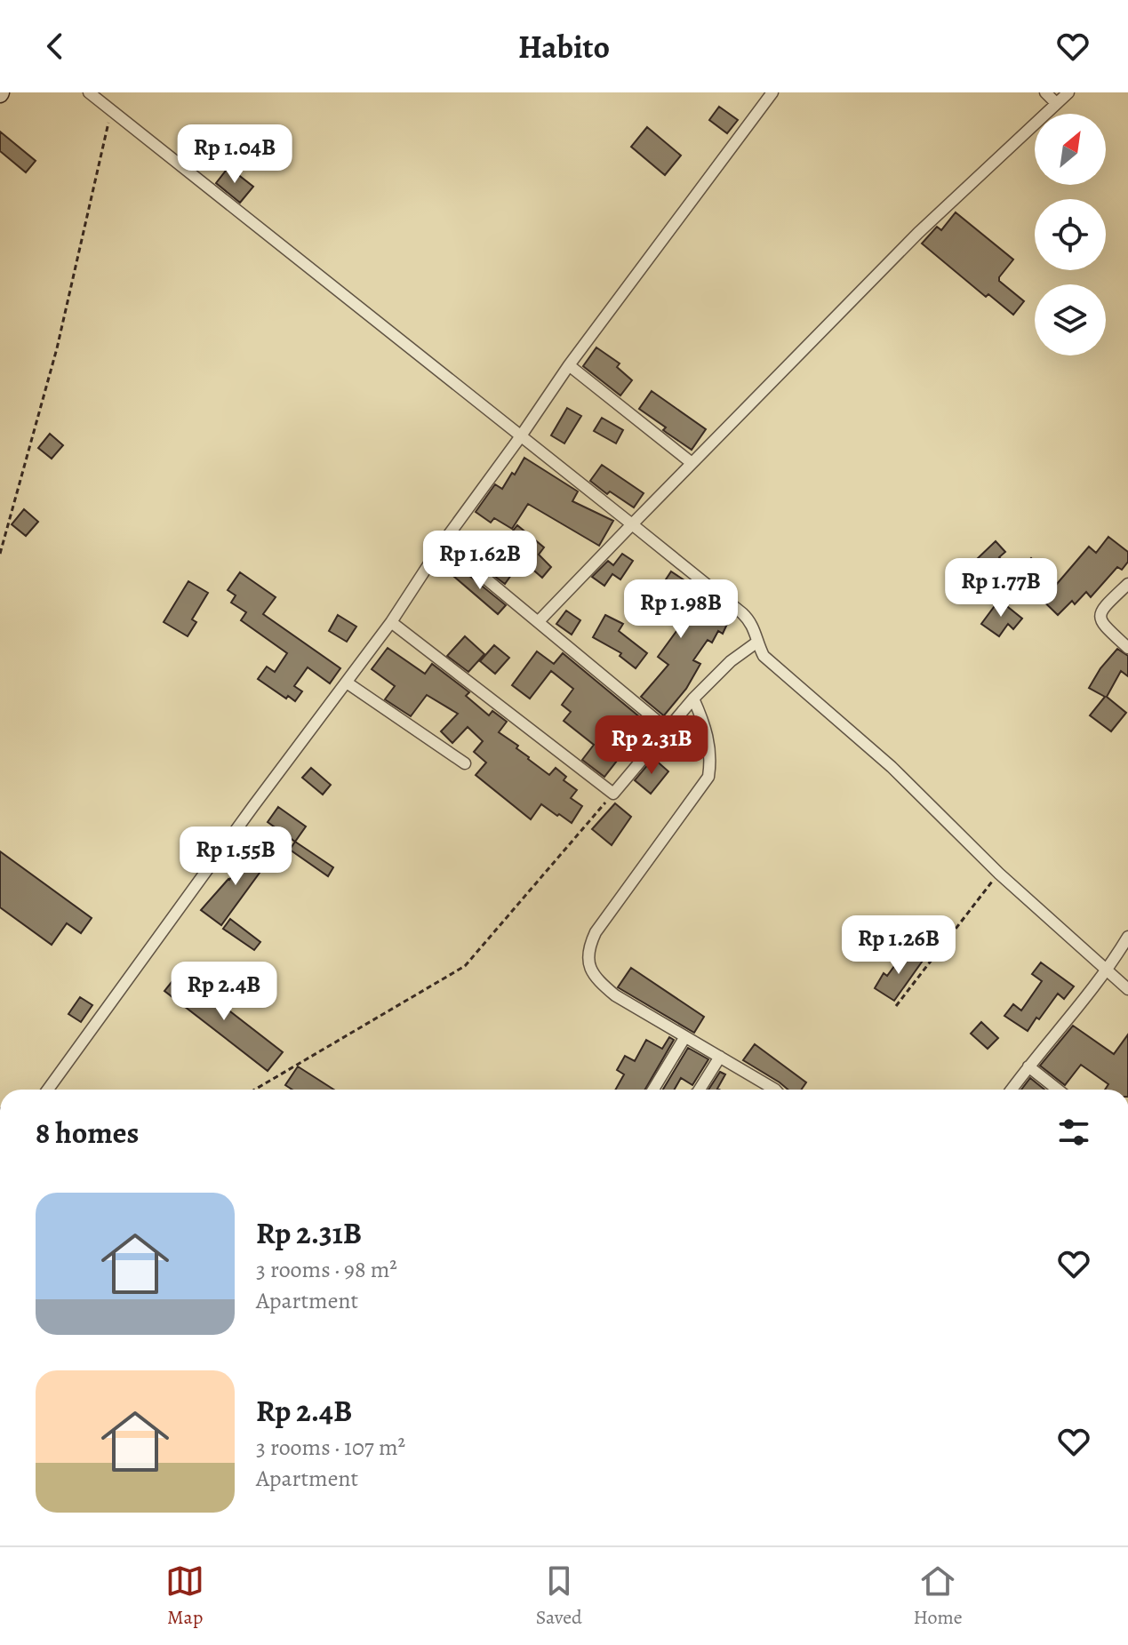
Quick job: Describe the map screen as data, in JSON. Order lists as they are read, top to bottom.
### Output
{
  "north": "top right",
  "page": {
    "header": "Habito",
    "price": [
      "Rp 1.04B",
      "Rp 1.62B",
      "Rp 1.77B",
      "Rp 1.98B",
      "Rp 2.31B",
      "Rp 1.55B",
      "Rp 1.26B",
      "Rp 2.4B"
    ],
    "heading": "8 homes",
    "list": [
      {
        "name": "Rp 2.31B",
        "note": "3 rooms · 98 m² · Apartment"
      },
      {
        "name": "Rp 2.4B",
        "note": "3 rooms · 107 m² · Apartment"
      }
    ],
    "tabs": ["Map", "Saved", "Home"]
  }
}
